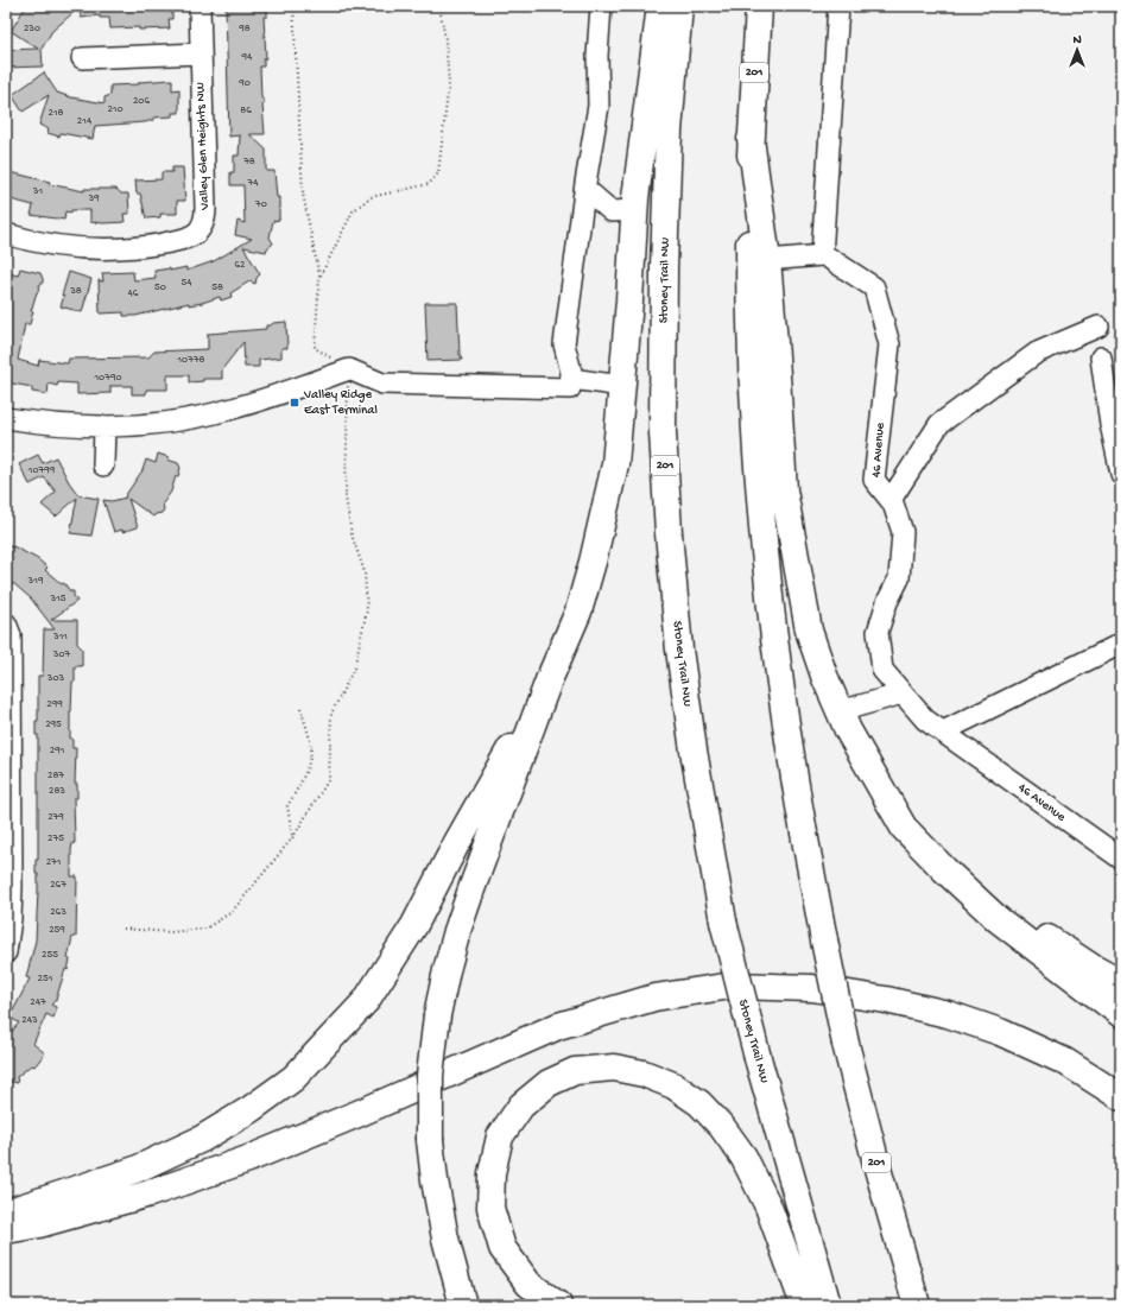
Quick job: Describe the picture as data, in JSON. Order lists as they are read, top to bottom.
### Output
{
  "streets": {
    "highway": ["201", "Stoney Trail NW"],
    "street": ["Valley Glen Heights NW", "46 Avenue"]
  },
  "places": {
    "transit": ["Valley Ridge East Terminal"]
  },
  "house_numbers": [
    "230",
    "98",
    "94",
    "90",
    "206",
    "210",
    "86",
    "218",
    "214",
    "78",
    "74",
    "31",
    "39",
    "70",
    "62",
    "54",
    "50",
    "58",
    "38",
    "46",
    "10778",
    "10790",
    "10799",
    "319",
    "315",
    "311",
    "307",
    "303",
    "299",
    "295",
    "291",
    "287",
    "283",
    "279",
    "275",
    "271",
    "267",
    "263",
    "259",
    "255",
    "251",
    "247",
    "243"
  ],
  "north": "top"
}
